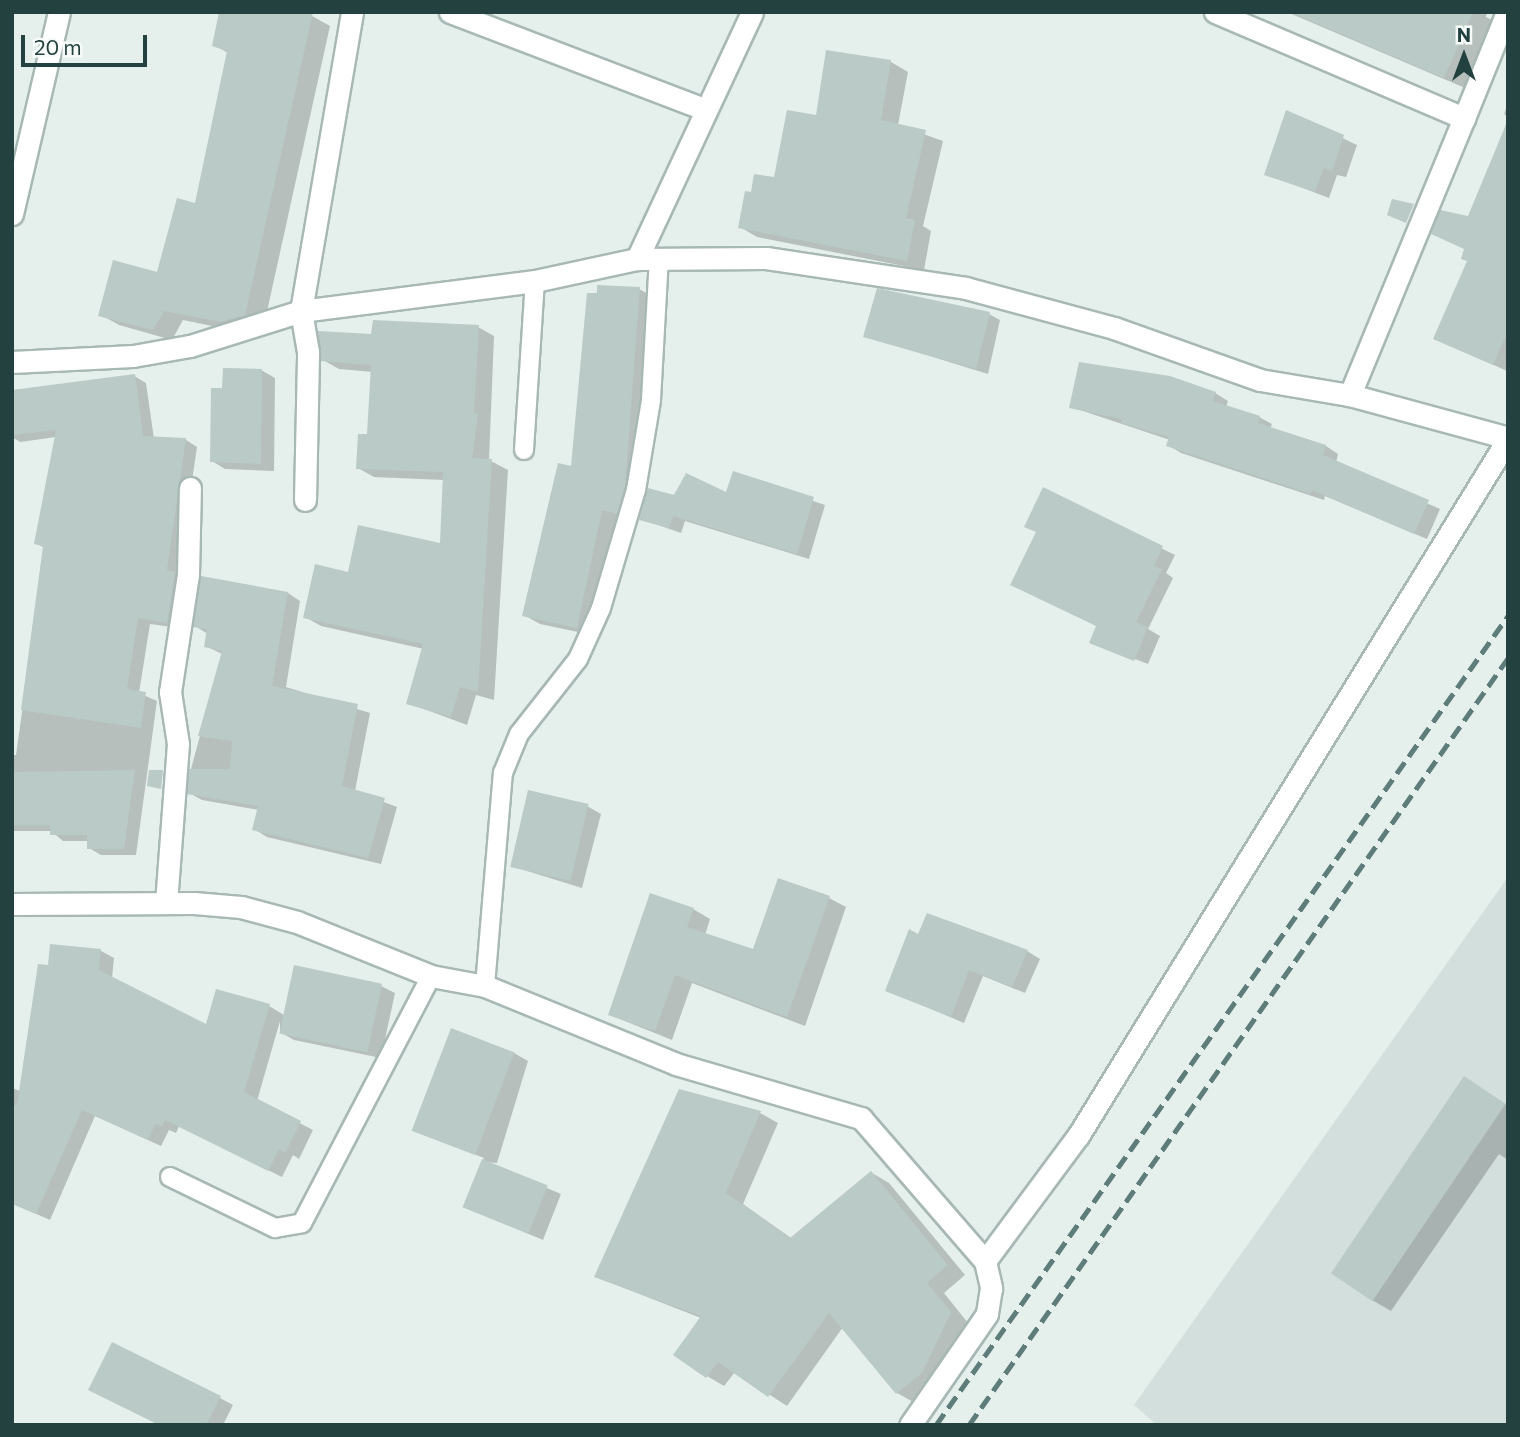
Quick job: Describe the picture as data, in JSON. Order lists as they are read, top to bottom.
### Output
{
  "scale_bar": "20 m",
  "north": "top"
}
